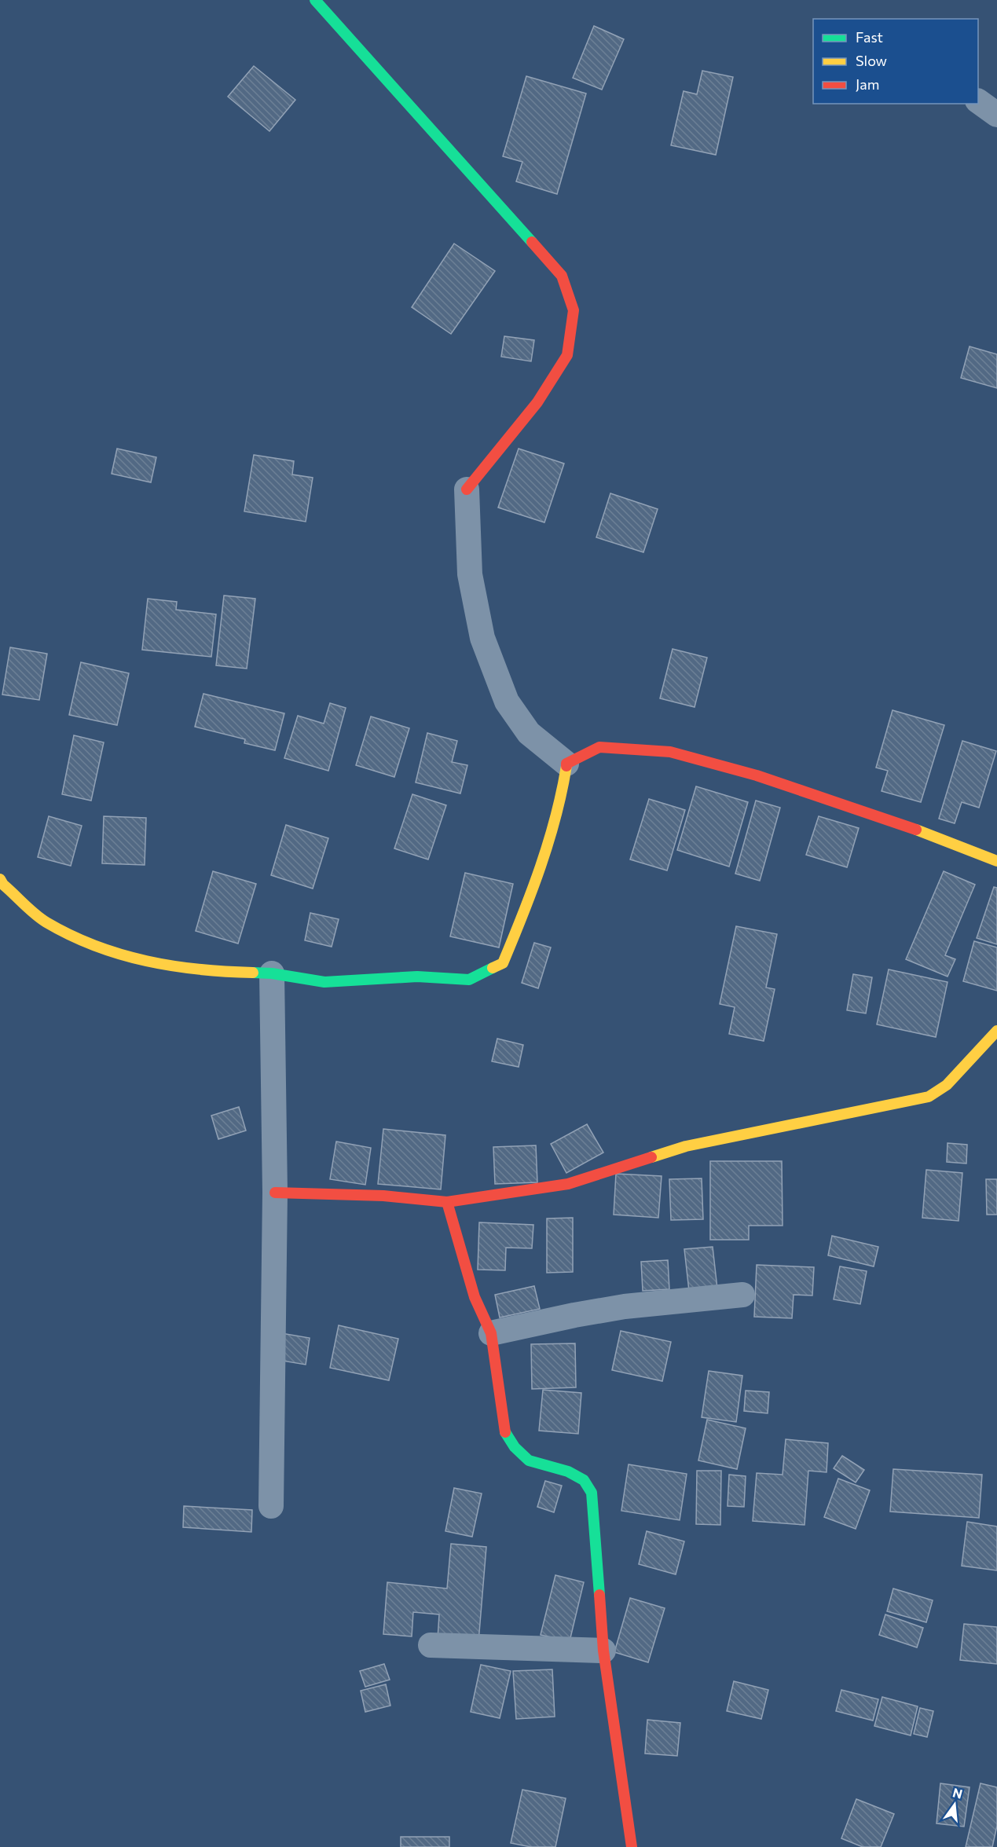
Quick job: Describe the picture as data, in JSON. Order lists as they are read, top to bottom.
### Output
{
  "legend": ["Fast", "Slow", "Jam"],
  "north": "top"
}
